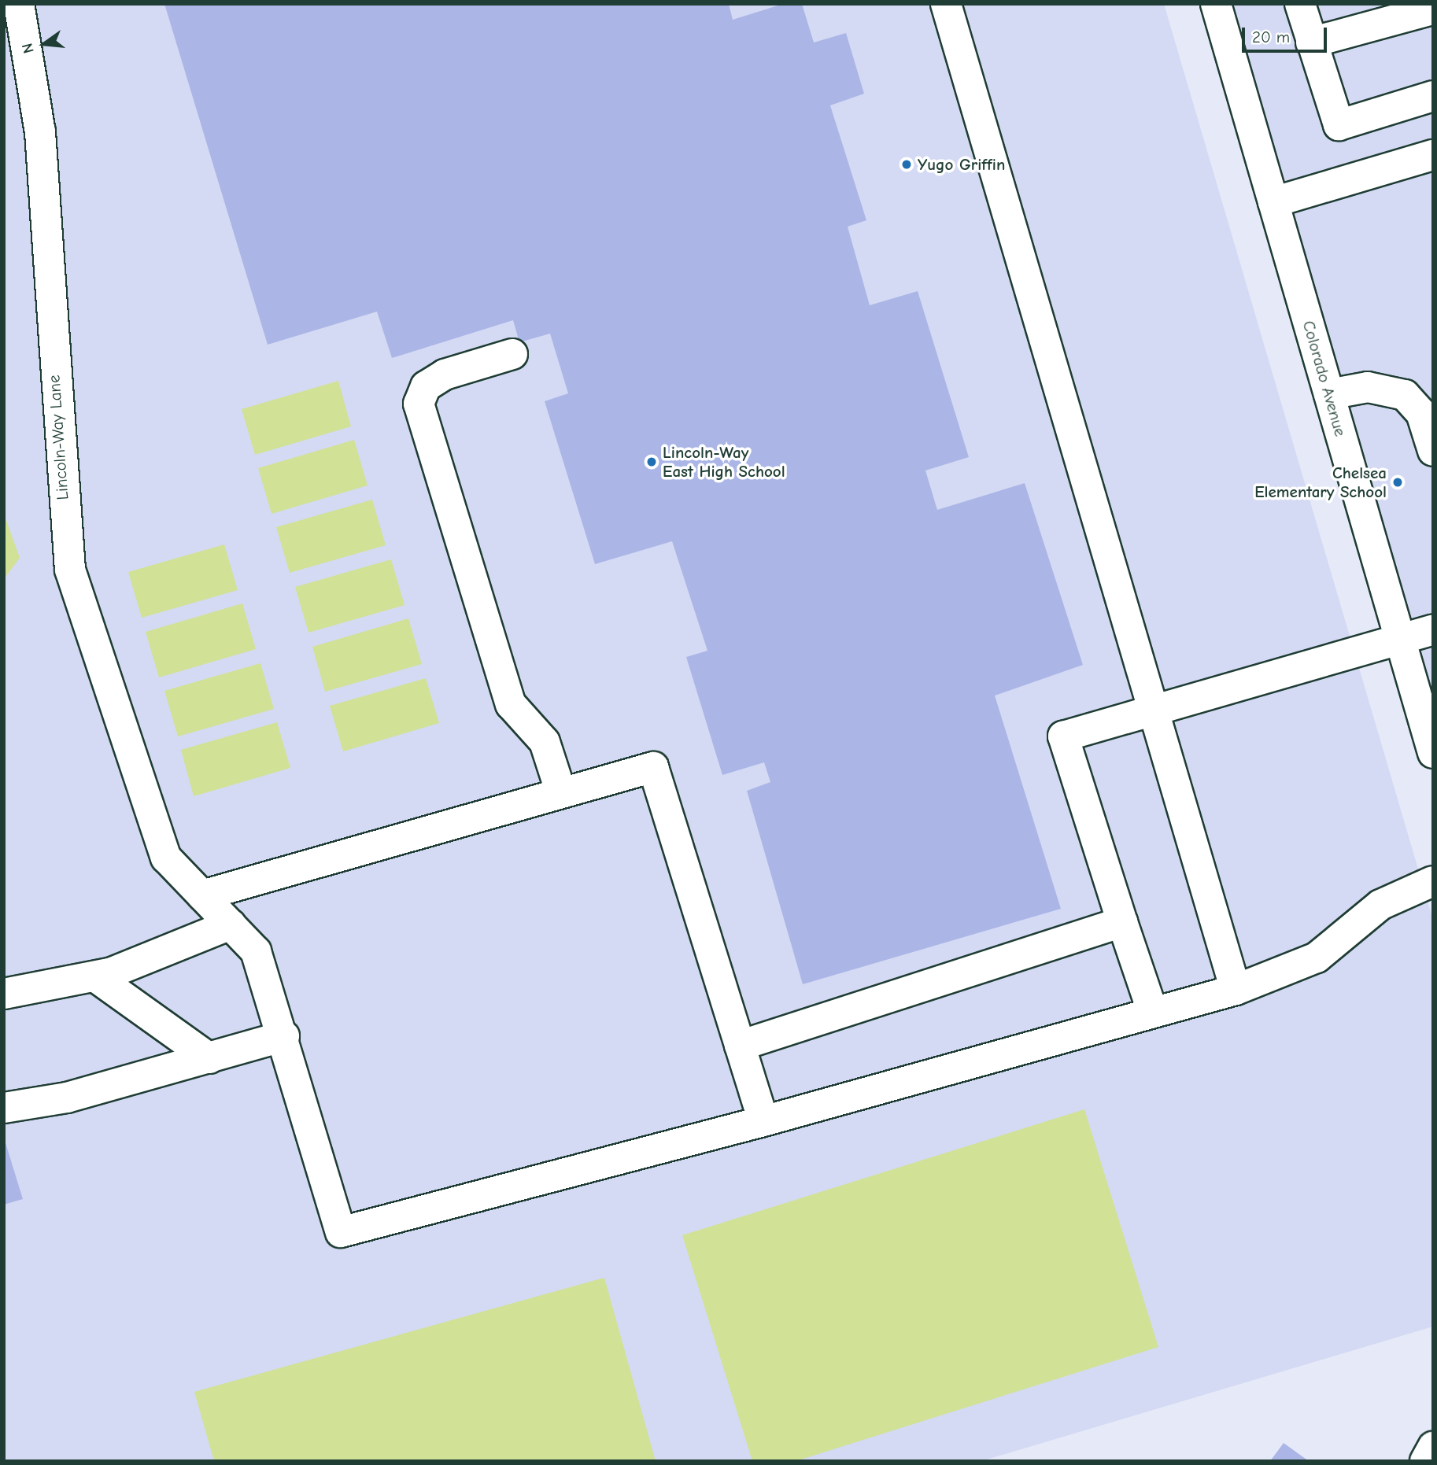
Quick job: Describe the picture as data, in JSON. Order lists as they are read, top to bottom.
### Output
{
  "streets": {
    "street": ["Colorado Avenue", "Lincoln-Way Lane"]
  },
  "places": ["Yugo Griffin", "Lincoln-Way East High School", "Chelsea Elementary School"],
  "scale_bar": "20 m",
  "north": "left"
}
